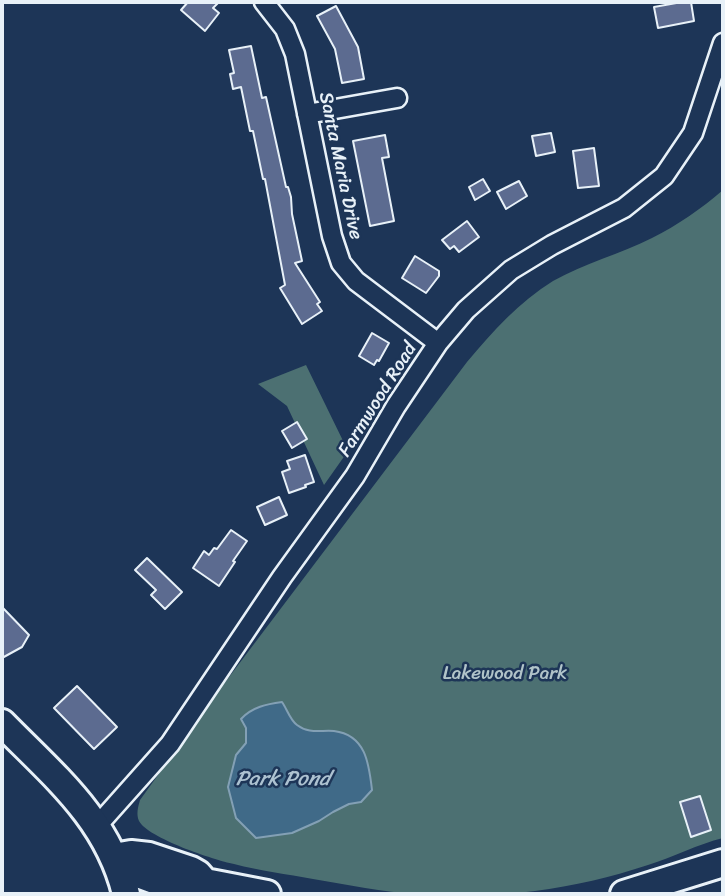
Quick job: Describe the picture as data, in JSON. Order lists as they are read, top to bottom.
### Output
{
  "streets": {
    "street": ["Santa Maria Drive", "Farmwood Road"]
  },
  "crossings": [
    ["Santa Maria Drive", "Farmwood Road"]
  ],
  "water": ["Park Pond"],
  "parks": ["Lakewood Park"]
}
